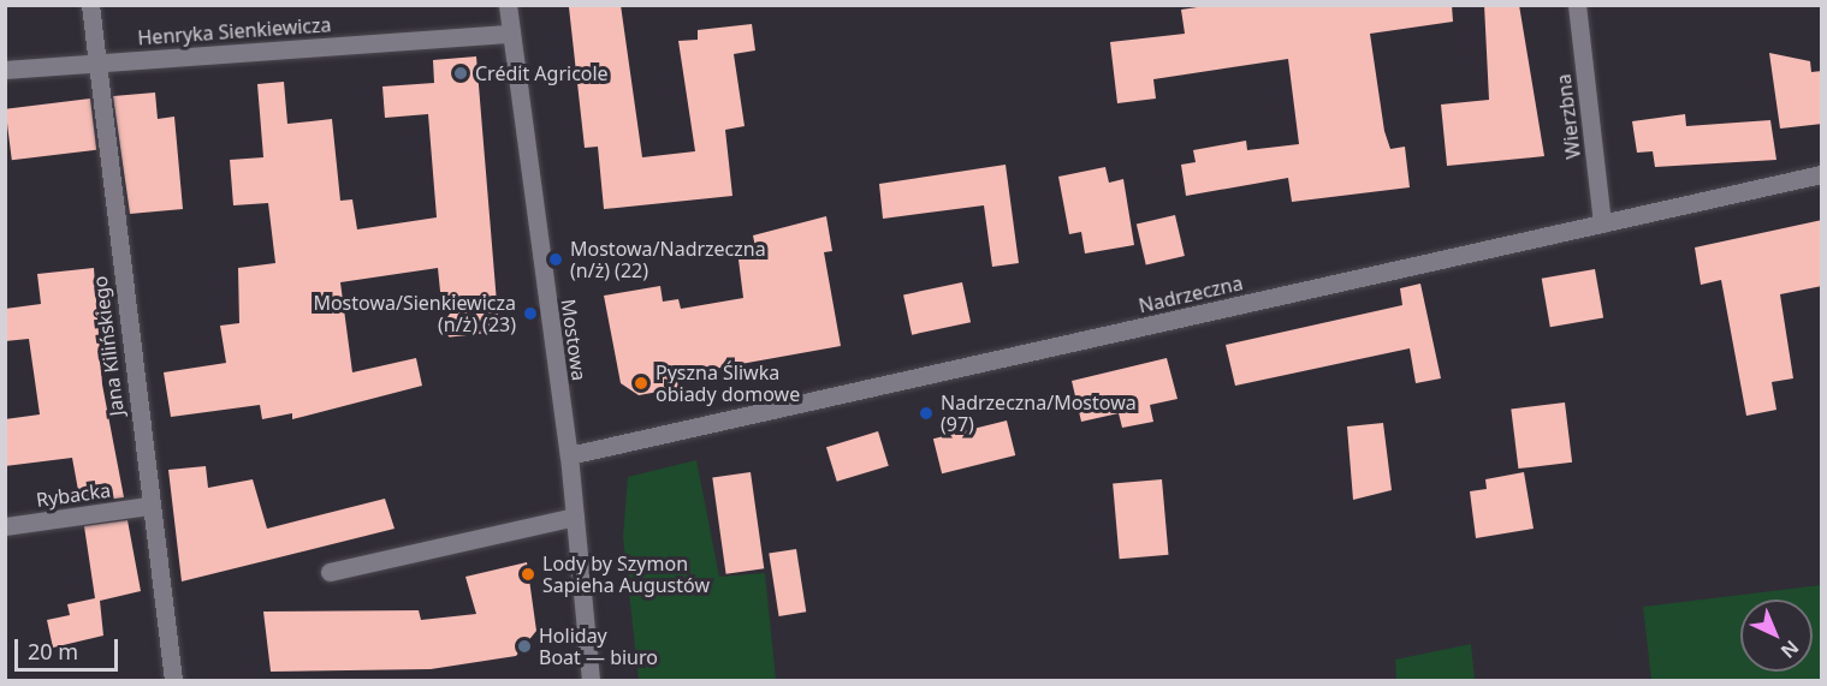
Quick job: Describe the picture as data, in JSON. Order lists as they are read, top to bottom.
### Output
{
  "streets": {
    "street": [
      "Henryka Sienkiewicza",
      "Wierzbna",
      "Nadrzeczna",
      "Mostowa",
      "Jana Kilińskiego",
      "Rybacka"
    ]
  },
  "crossings": [
    ["Henryka Sienkiewicza", "Mostowa"],
    ["Henryka Sienkiewicza", "Jana Kilińskiego"],
    ["Wierzbna", "Nadrzeczna"],
    ["Nadrzeczna", "Mostowa"],
    ["Jana Kilińskiego", "Rybacka"]
  ],
  "places": [
    "Crédit Agricole",
    "Mostowa/Nadrzeczna (n/ż) (22)",
    "Mostowa/Sienkiewicza (n/ż) (23)",
    "Pyszna Śliwka obiady domowe",
    "Nadrzeczna/Mostowa (97)",
    "Lody by Szymon Sapieha Augustów",
    "Holiday Boat — biuro"
  ],
  "scale_bar": "20 m",
  "north": "bottom right"
}
